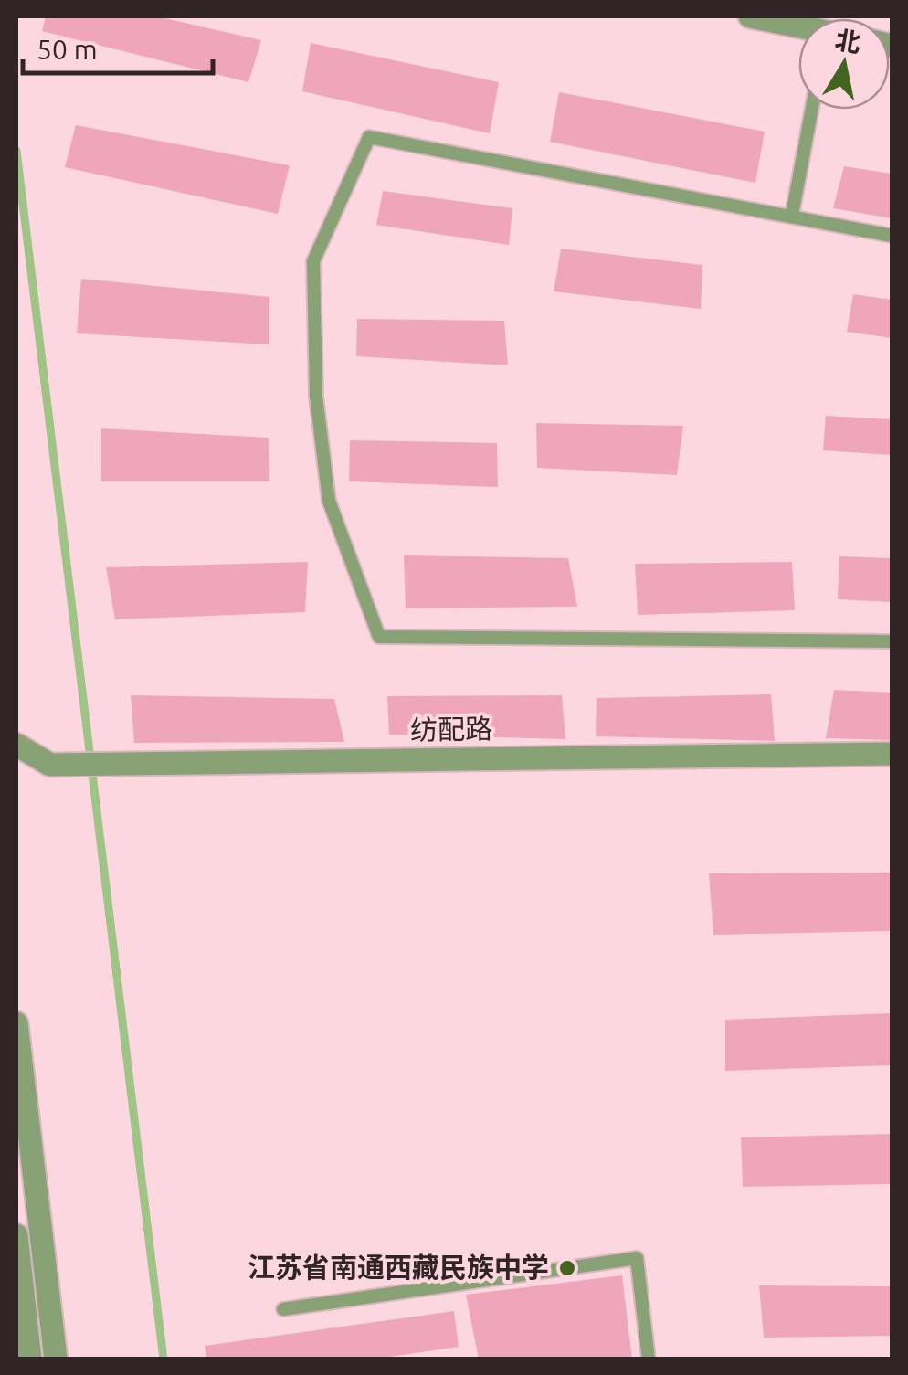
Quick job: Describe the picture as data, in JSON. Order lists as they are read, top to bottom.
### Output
{
  "streets": {
    "street": ["纺配路"]
  },
  "places": ["江苏省南通西藏民族中学"],
  "scale_bar": "50 m",
  "north": "top"
}
